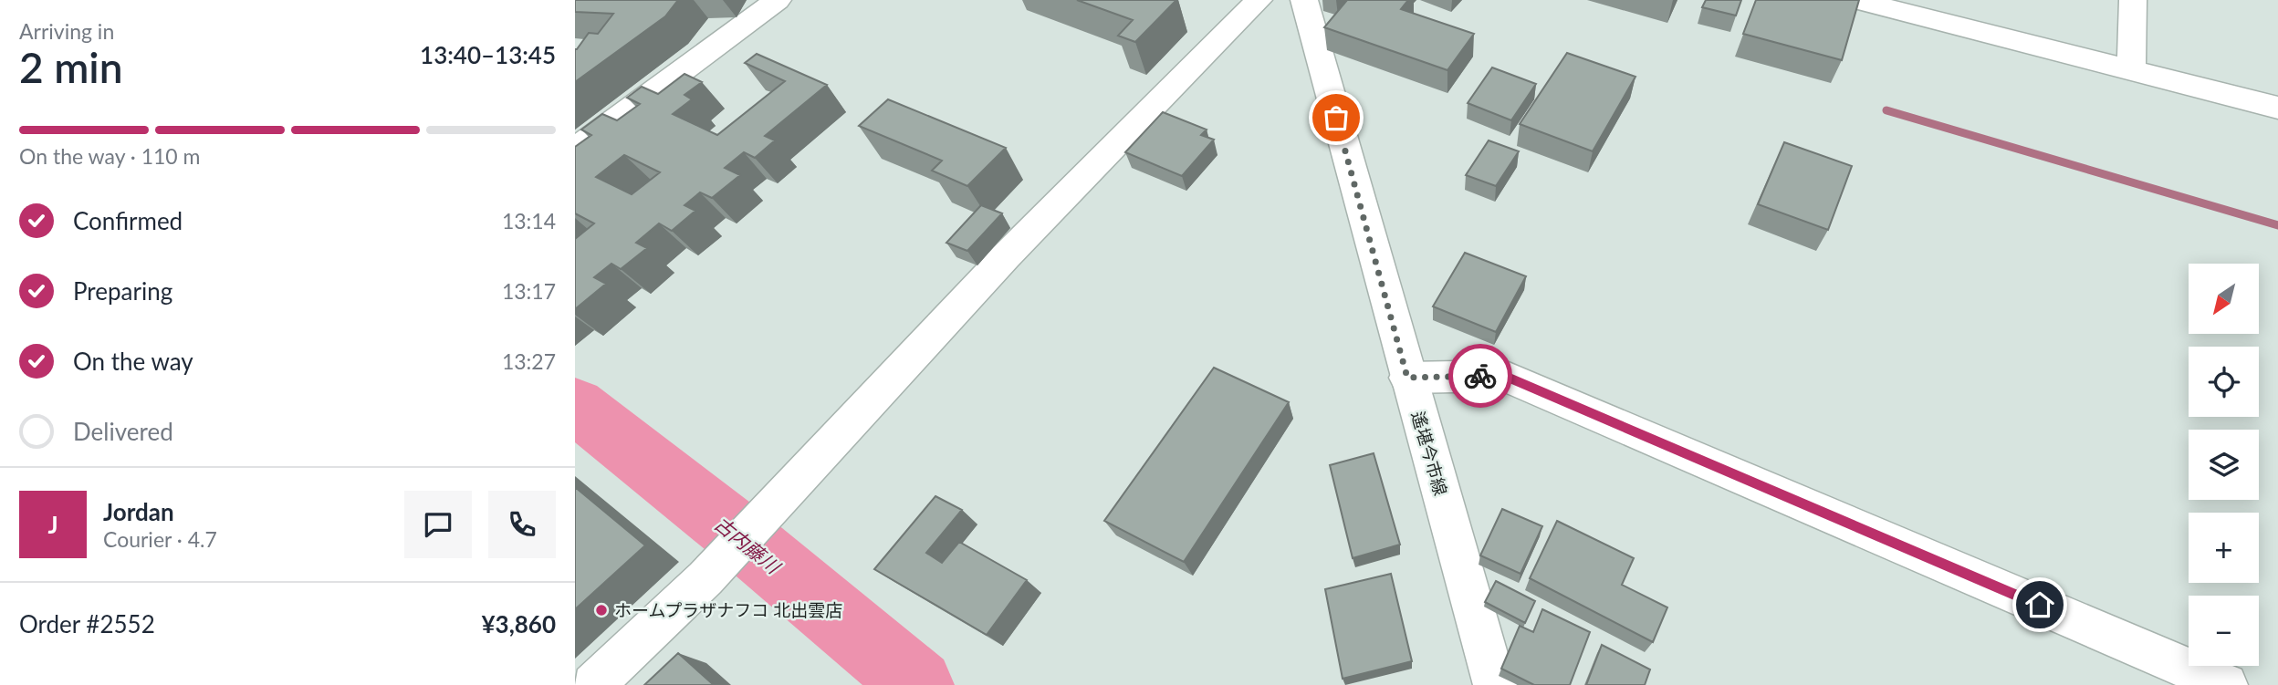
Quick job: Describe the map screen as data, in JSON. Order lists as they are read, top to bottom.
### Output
{
  "streets": {
    "street": ["遙堪今市線"]
  },
  "water": ["古内藤川"],
  "places": ["ホームプラザナフコ 北出雲店"],
  "north": "bottom left",
  "page": {
    "heading": ["2 min", "Arriving in", "13:40–13:45"],
    "panel": [
      "Jordan",
      "Courier · 4.7",
      "Order #2552",
      "¥3,860"
    ],
    "bar": "On the way · 110 m",
    "list": [
      ["Confirmed", "13:14"],
      ["Preparing", "13:17"],
      ["On the way", "13:27"],
      "Delivered"
    ],
    "map_buttons": ["+", "−"],
    "round": "J"
  }
}
